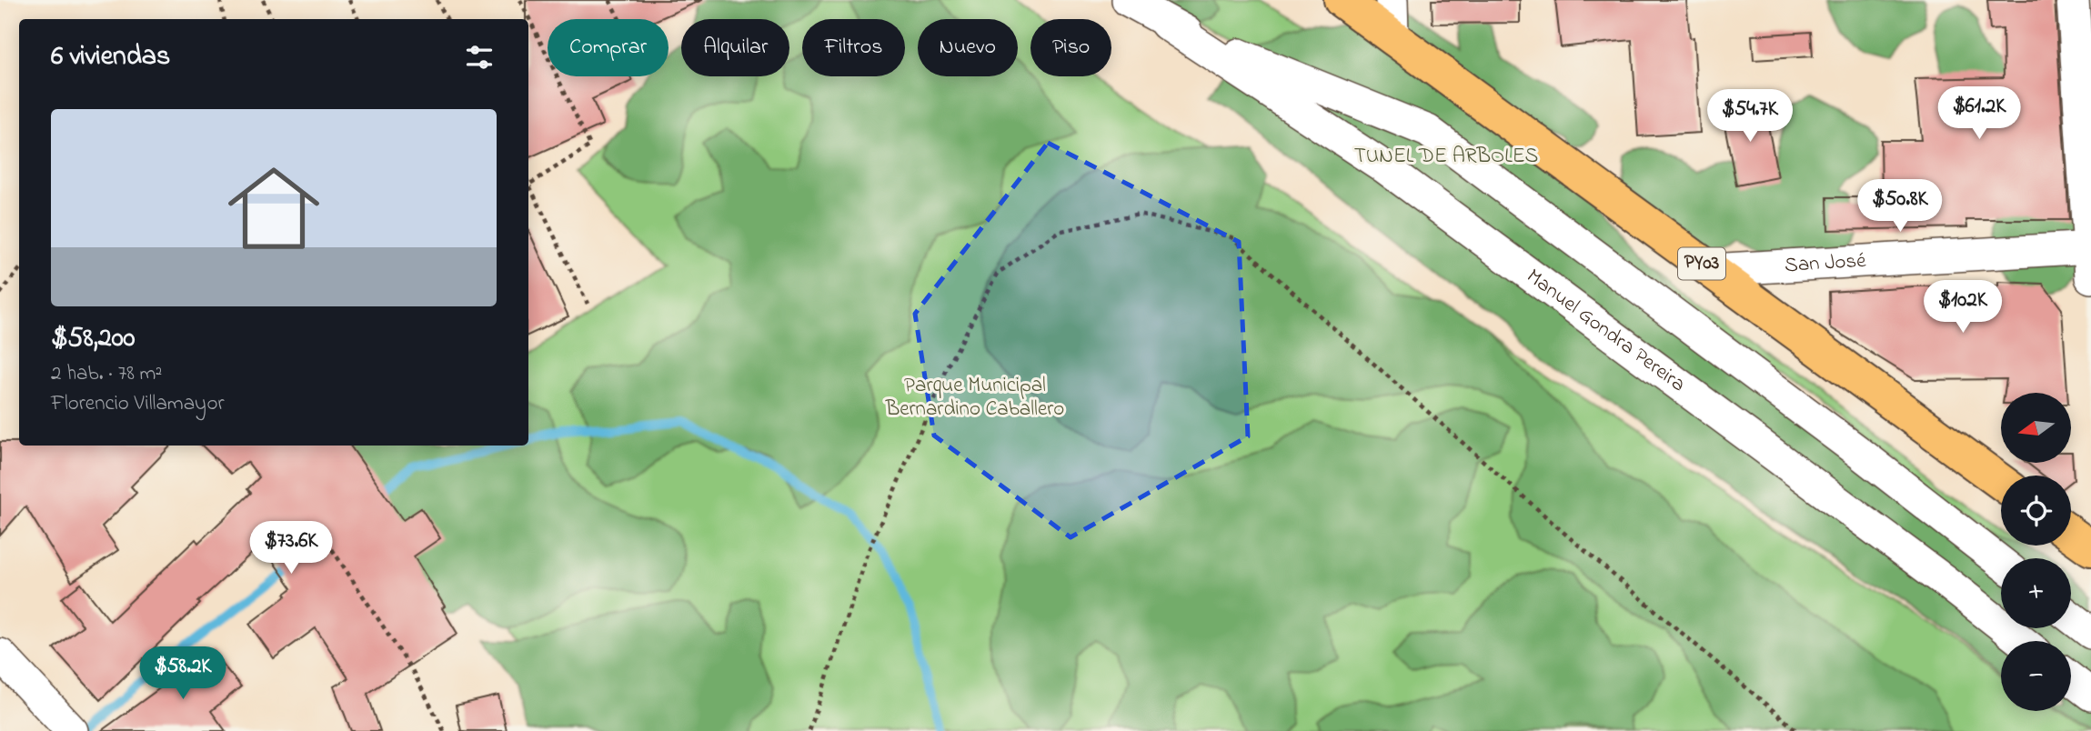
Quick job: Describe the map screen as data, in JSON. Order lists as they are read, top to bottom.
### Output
{
  "streets": {
    "highway": ["PY03"],
    "street": ["San José", "Manuel Gondra Pereira"]
  },
  "crossings": [
    ["PY03", "San José"]
  ],
  "parks": ["TUNEL DE ARBOLES", "Parque Municipal Bernardino Caballero"],
  "north": "left",
  "page": {
    "chip": [
      "Comprar",
      "Alquilar",
      "Filtros",
      "Nuevo",
      "Piso"
    ],
    "heading": "6 viviendas",
    "price": [
      "$61.2K",
      "$54.7K",
      "$50.8K",
      "$102K",
      "$73.6K",
      "$58.2K"
    ],
    "list": [
      {
        "name": "$58,200",
        "note": "2 hab. · 78 m² · Florencio Villamayor"
      }
    ],
    "map_buttons": ["+", "−"]
  }
}
